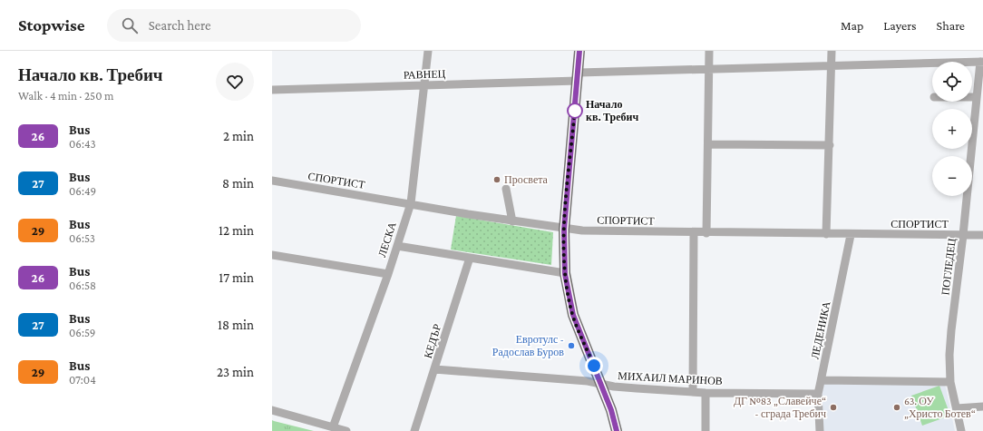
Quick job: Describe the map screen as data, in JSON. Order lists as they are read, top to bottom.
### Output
{
  "streets": {
    "street": [
      "РАВНЕЦ",
      "СПОРТИСТ",
      "ЛЕСКА",
      "ПОГЛЕДЕЦ",
      "ЛЕДЕНИКА",
      "КЕДЪР",
      "МИХАИЛ МАРИНОВ"
    ]
  },
  "crossings": [
    ["РАВНЕЦ", "ЛЕСКА"],
    ["РАВНЕЦ", "ПОГЛЕДЕЦ"],
    ["СПОРТИСТ", "ЛЕСКА"],
    ["СПОРТИСТ", "ПОГЛЕДЕЦ"],
    ["СПОРТИСТ", "ЛЕДЕНИКА"],
    ["ЛЕДЕНИКА", "МИХАИЛ МАРИНОВ"],
    ["КЕДЪР", "МИХАИЛ МАРИНОВ"]
  ],
  "places": [
    "Начало кв. Требич",
    "Просвета",
    "Евротулс - Радослав Буров",
    "ДГ №83 „Славейче“ - сграда Требич",
    "63. ОУ „Христо Ботев“"
  ],
  "lines": ["bus line 26"],
  "page": {
    "header": "Stopwise",
    "search": "Search here",
    "nav": ["Map", "Layers", "Share"],
    "heading": ["Начало кв. Требич", "Walk · 4 min · 250 m"],
    "map_buttons": ["+", "−"],
    "list": [
      {
        "mark": "26",
        "name": "Bus",
        "note": "06:43",
        "value": "2 min"
      },
      {
        "mark": "27",
        "name": "Bus",
        "note": "06:49",
        "value": "8 min"
      },
      {
        "mark": "29",
        "name": "Bus",
        "note": "06:53",
        "value": "12 min"
      },
      {
        "mark": "26",
        "name": "Bus",
        "note": "06:58",
        "value": "17 min"
      },
      {
        "mark": "27",
        "name": "Bus",
        "note": "06:59",
        "value": "18 min"
      },
      {
        "mark": "29",
        "name": "Bus",
        "note": "07:04",
        "value": "23 min"
      }
    ]
  }
}
